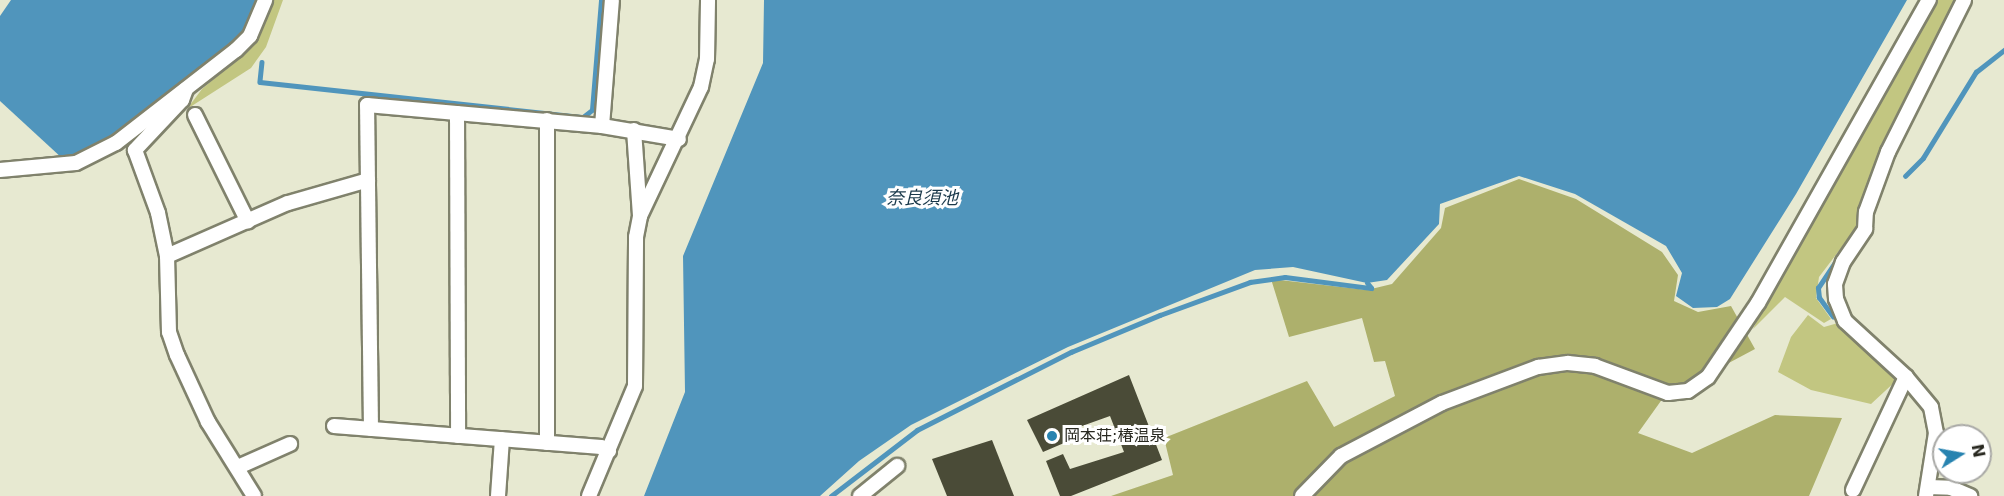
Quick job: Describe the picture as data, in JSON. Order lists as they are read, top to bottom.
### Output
{
  "water": ["奈良須池"],
  "places": ["岡本荘;椿温泉"],
  "north": "right"
}
